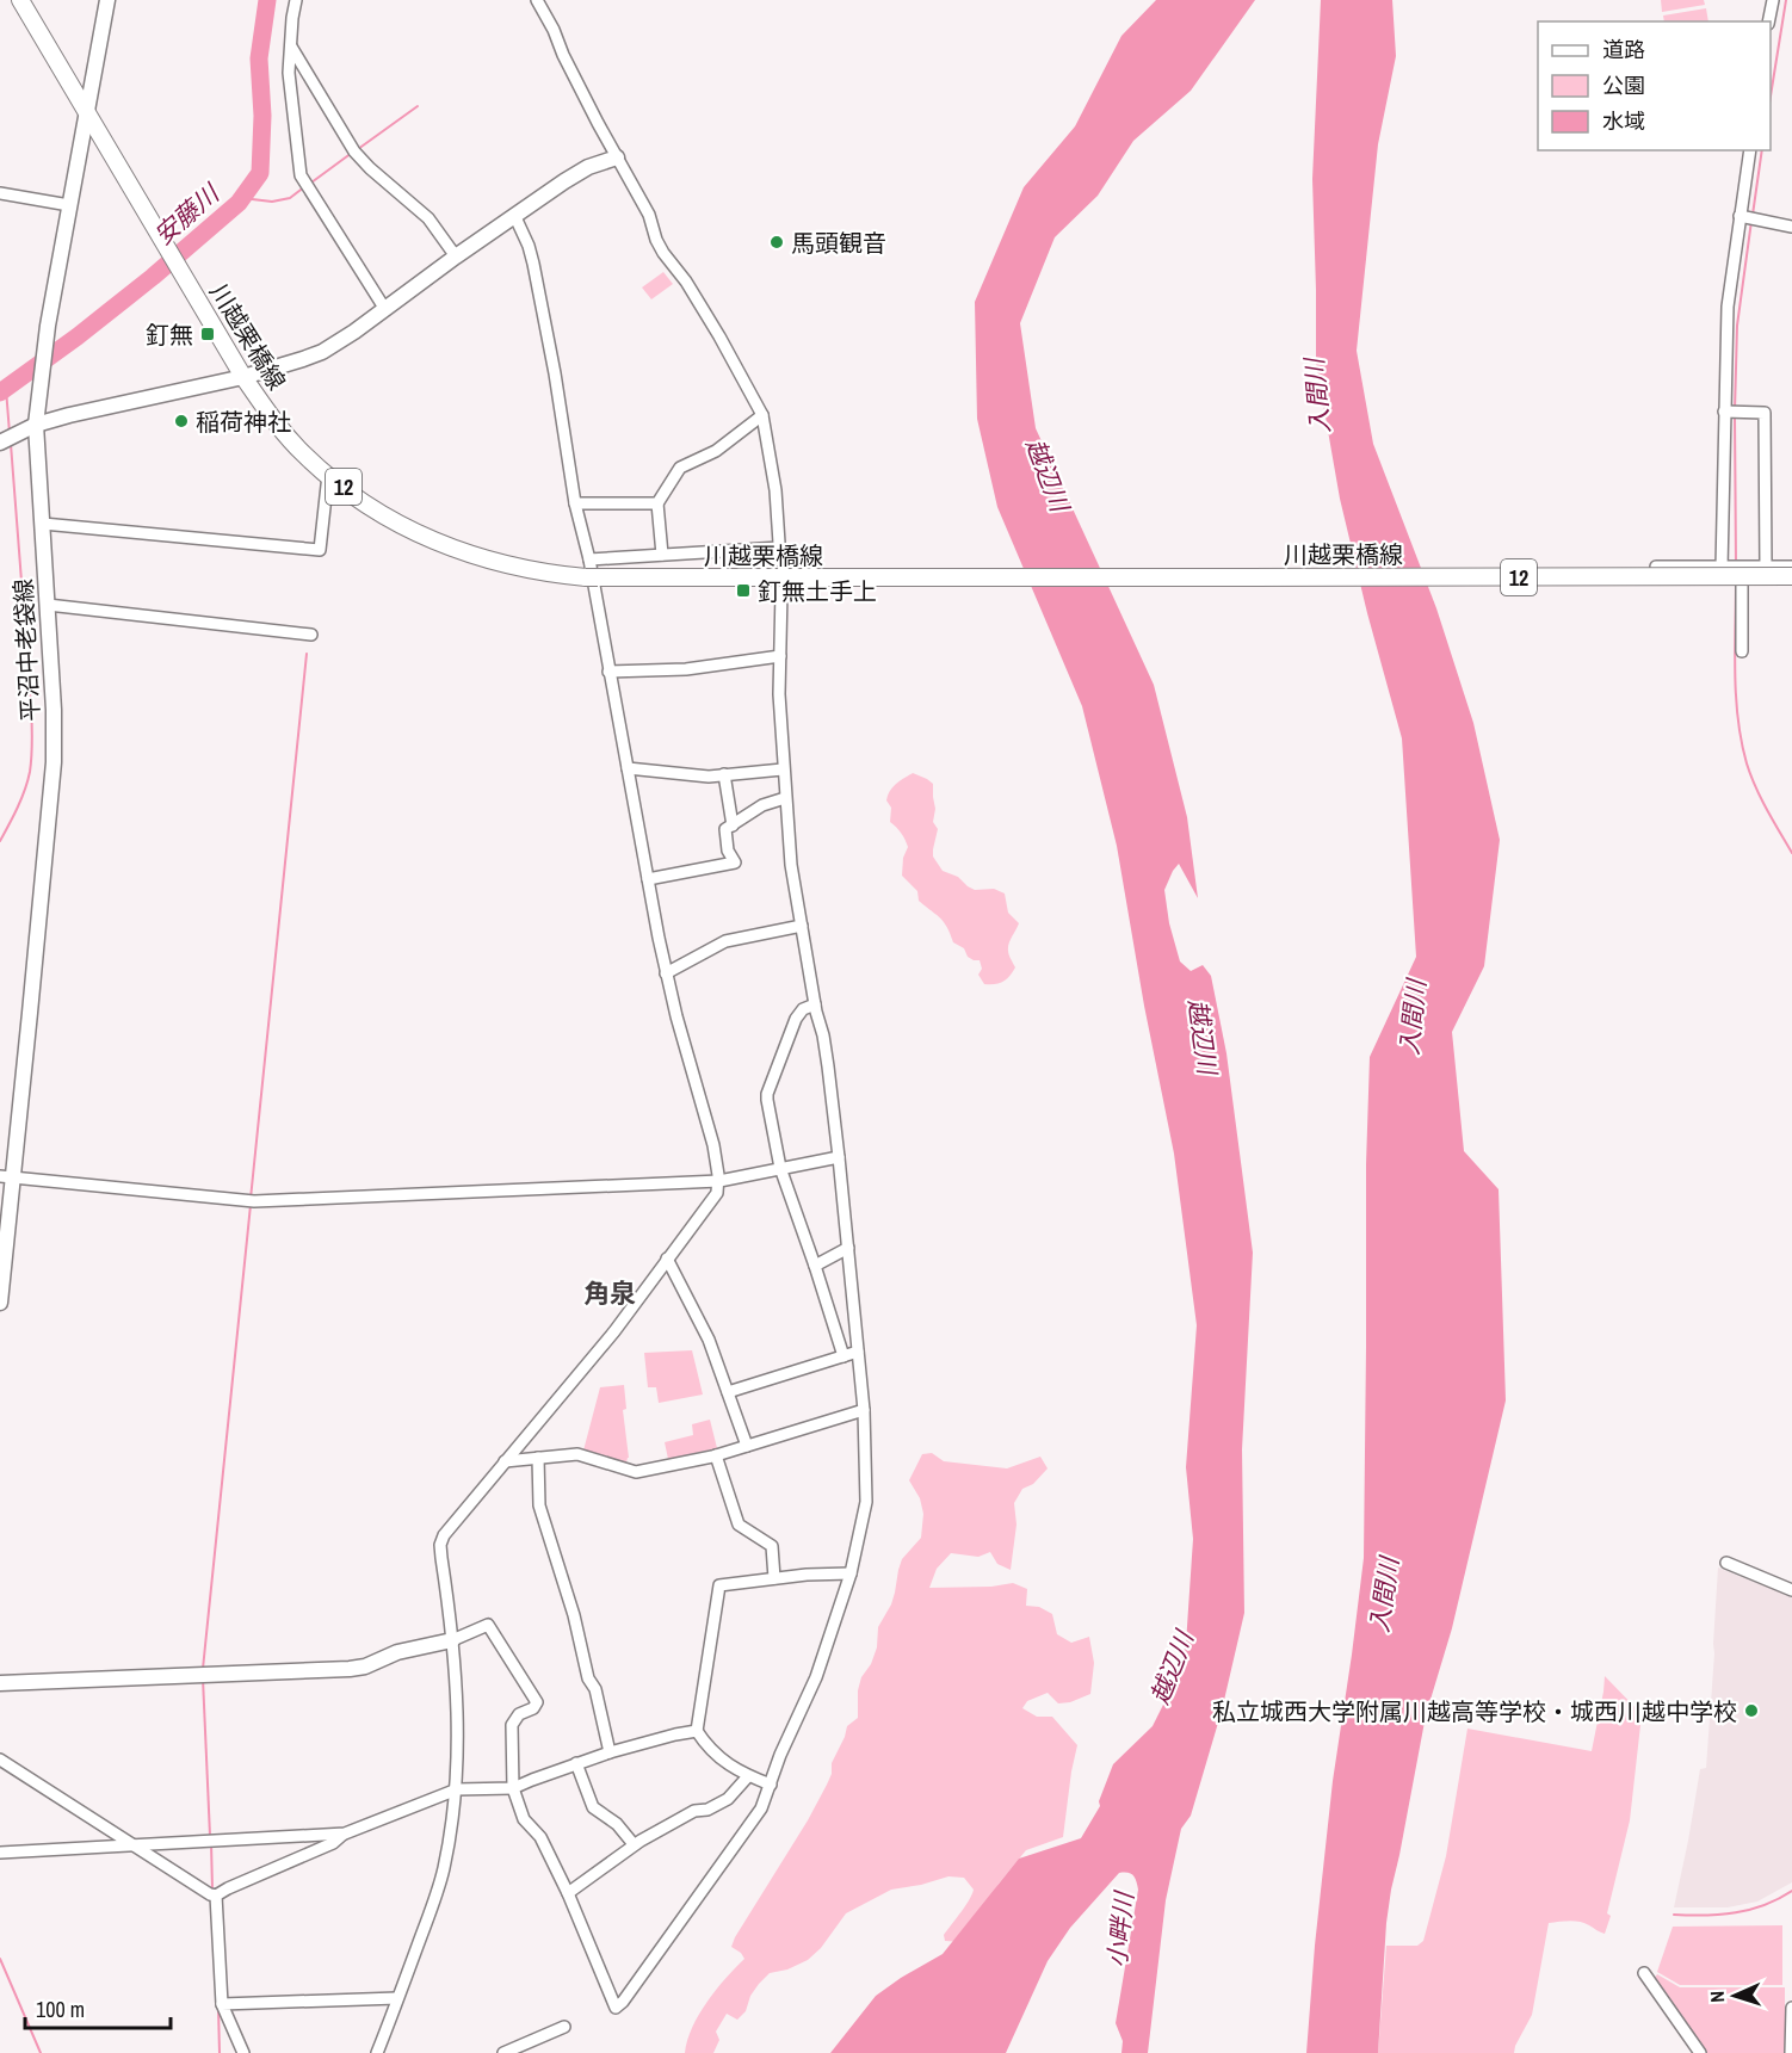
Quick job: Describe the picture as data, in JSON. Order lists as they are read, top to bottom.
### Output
{
  "streets": {
    "main road": ["川越栗橋線", "12", "平沼中老袋線"]
  },
  "crossings": [
    ["川越栗橋線", "平沼中老袋線"]
  ],
  "districts": ["角泉"],
  "water": [
    "安藤川",
    "入間川",
    "越辺川",
    "小畔川"
  ],
  "places": {
    "other": ["馬頭観音", "稲荷神社", "私立城西大学附属川越高等学校・城西川越中学校"],
    "transit": ["釘無", "釘無土手上"]
  },
  "legend": ["道路", "公園", "水域"],
  "scale_bar": "100 m",
  "north": "left"
}
